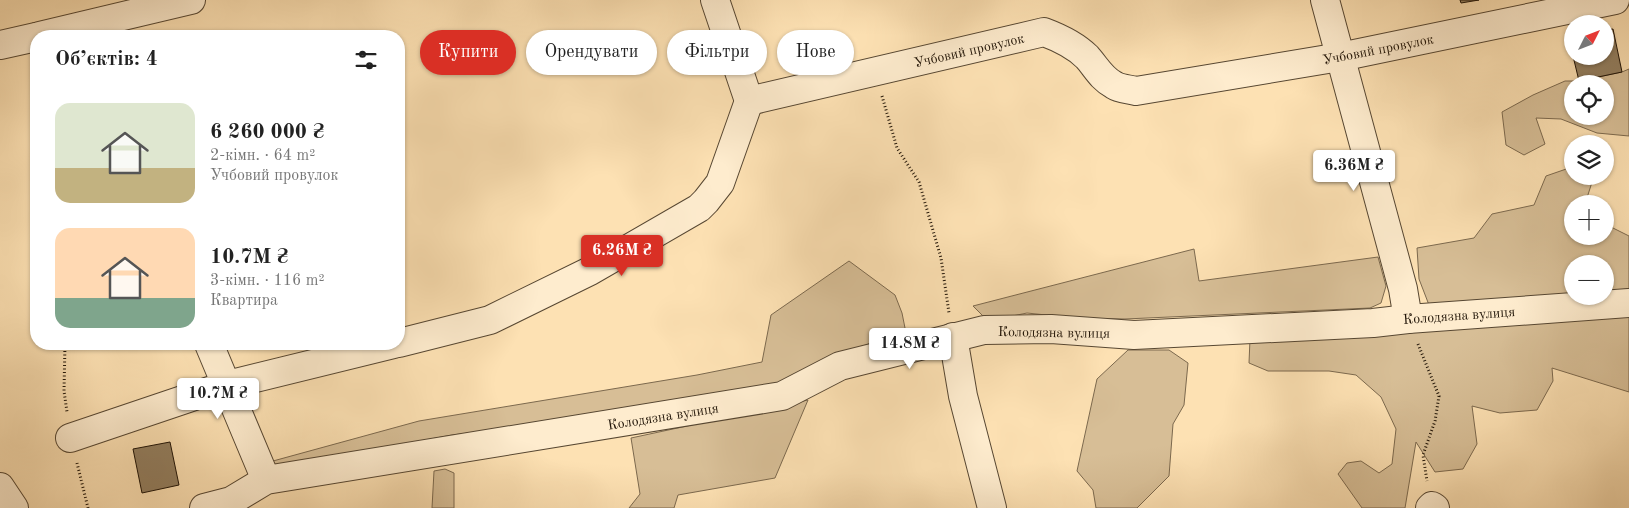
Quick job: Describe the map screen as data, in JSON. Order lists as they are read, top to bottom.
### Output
{
  "streets": {
    "street": ["Учбовий провулок", "Колодязна вулиця"]
  },
  "north": "top right",
  "page": {
    "map_buttons": ["+", "−"],
    "chip": [
      "Купити",
      "Орендувати",
      "Фільтри",
      "Нове"
    ],
    "heading": "Об’єктів: 4",
    "list": [
      {
        "name": "6 260 000 ₴",
        "note": "2-кімн. · 64 m² · Учбовий провулок"
      },
      {
        "name": "10.7M ₴",
        "note": "3-кімн. · 116 m² · Квартира"
      }
    ],
    "price": [
      "6.36M ₴",
      "6.26M ₴",
      "14.8M ₴",
      "10.7M ₴"
    ]
  }
}
